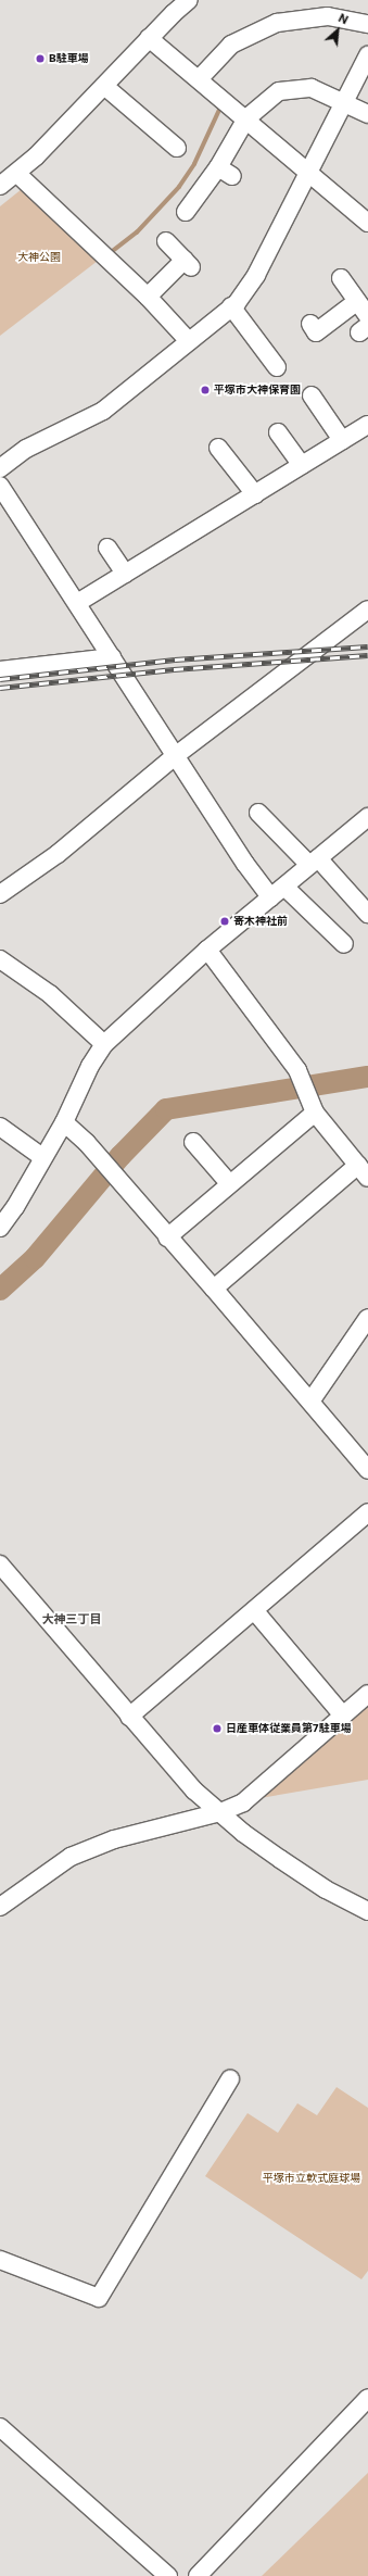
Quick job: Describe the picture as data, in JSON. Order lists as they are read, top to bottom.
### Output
{
  "districts": ["大神三丁目"],
  "parks": ["大神公園", "平塚市立軟式庭球場"],
  "places": [
    "B駐車場",
    "平塚市大神保育園",
    "寄木神社前",
    "日産車体従業員第7駐車場"
  ],
  "north": "top right"
}
